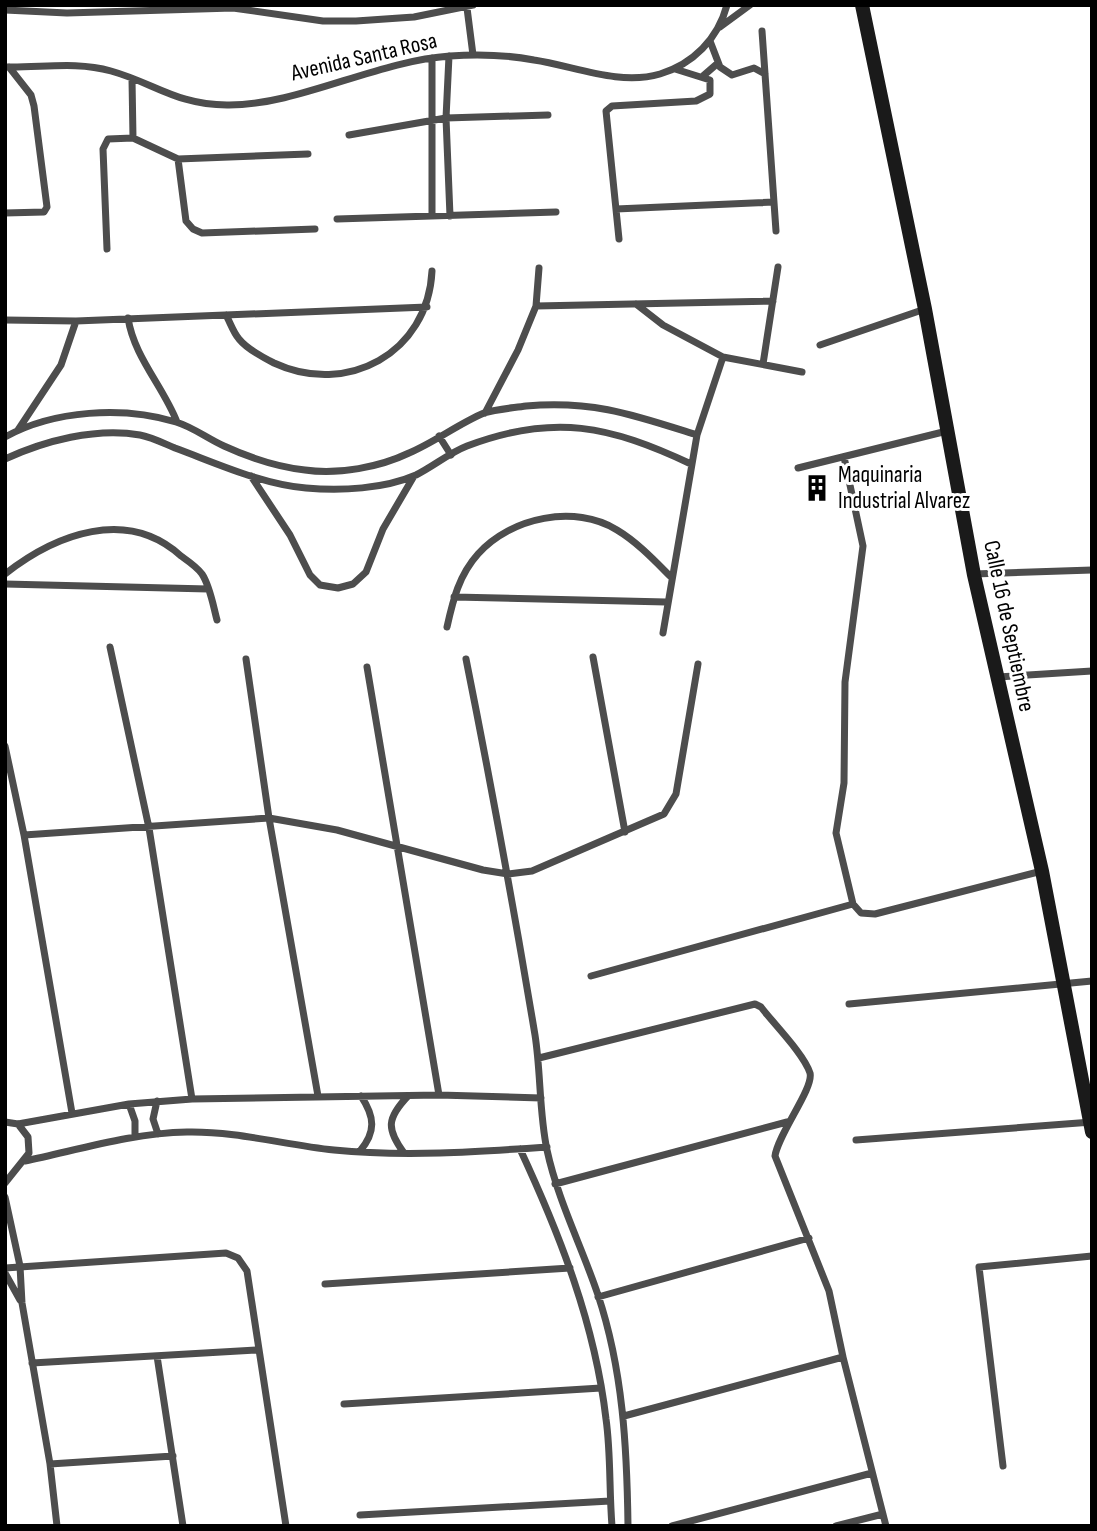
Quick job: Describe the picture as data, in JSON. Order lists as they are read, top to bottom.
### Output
{
  "streets": {
    "street": ["Avenida Santa Rosa", "Calle 16 de Septiembre"]
  },
  "places": {
    "building": ["Maquinaria Industrial Alvarez"]
  }
}
